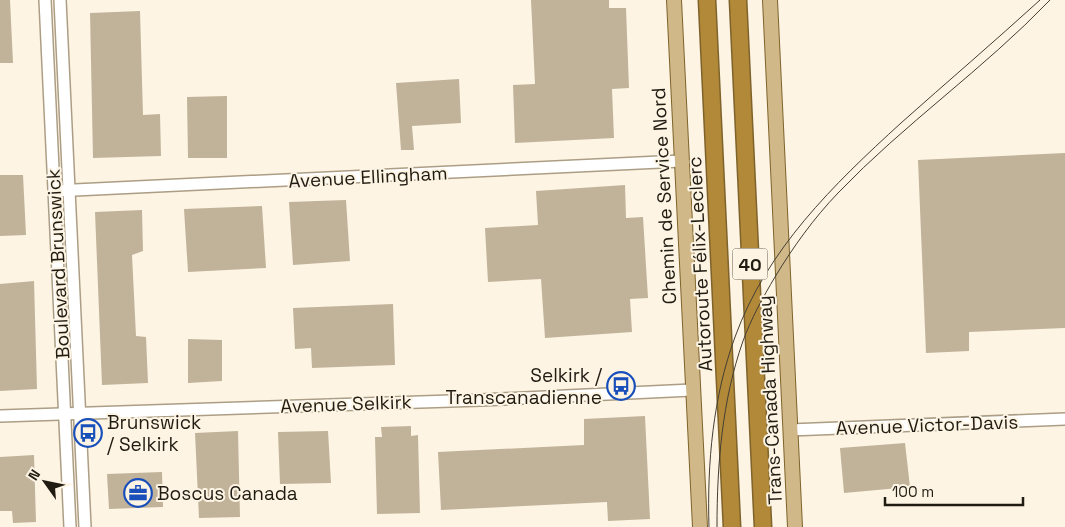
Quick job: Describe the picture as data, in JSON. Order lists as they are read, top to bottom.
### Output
{
  "streets": {
    "highway": ["Autoroute Félix-Leclerc", "40"],
    "main road": ["Chemin de Service Nord", "Trans-Canada Highway"],
    "street": [
      "Avenue Ellingham",
      "Boulevard Brunswick",
      "Avenue Selkirk",
      "Avenue Victor-Davis"
    ]
  },
  "crossings": [
    ["Avenue Ellingham", "Chemin de Service Nord"],
    ["Avenue Ellingham", "Boulevard Brunswick"],
    ["Chemin de Service Nord", "Avenue Selkirk"],
    ["Boulevard Brunswick", "Avenue Selkirk"],
    ["Trans-Canada Highway", "Avenue Victor-Davis"]
  ],
  "places": {
    "bus stop": ["Selkirk / Transcanadienne", "Brunswick / Selkirk"],
    "office": ["Boscus Canada"]
  },
  "scale_bar": "100 m",
  "north": "top left"
}
